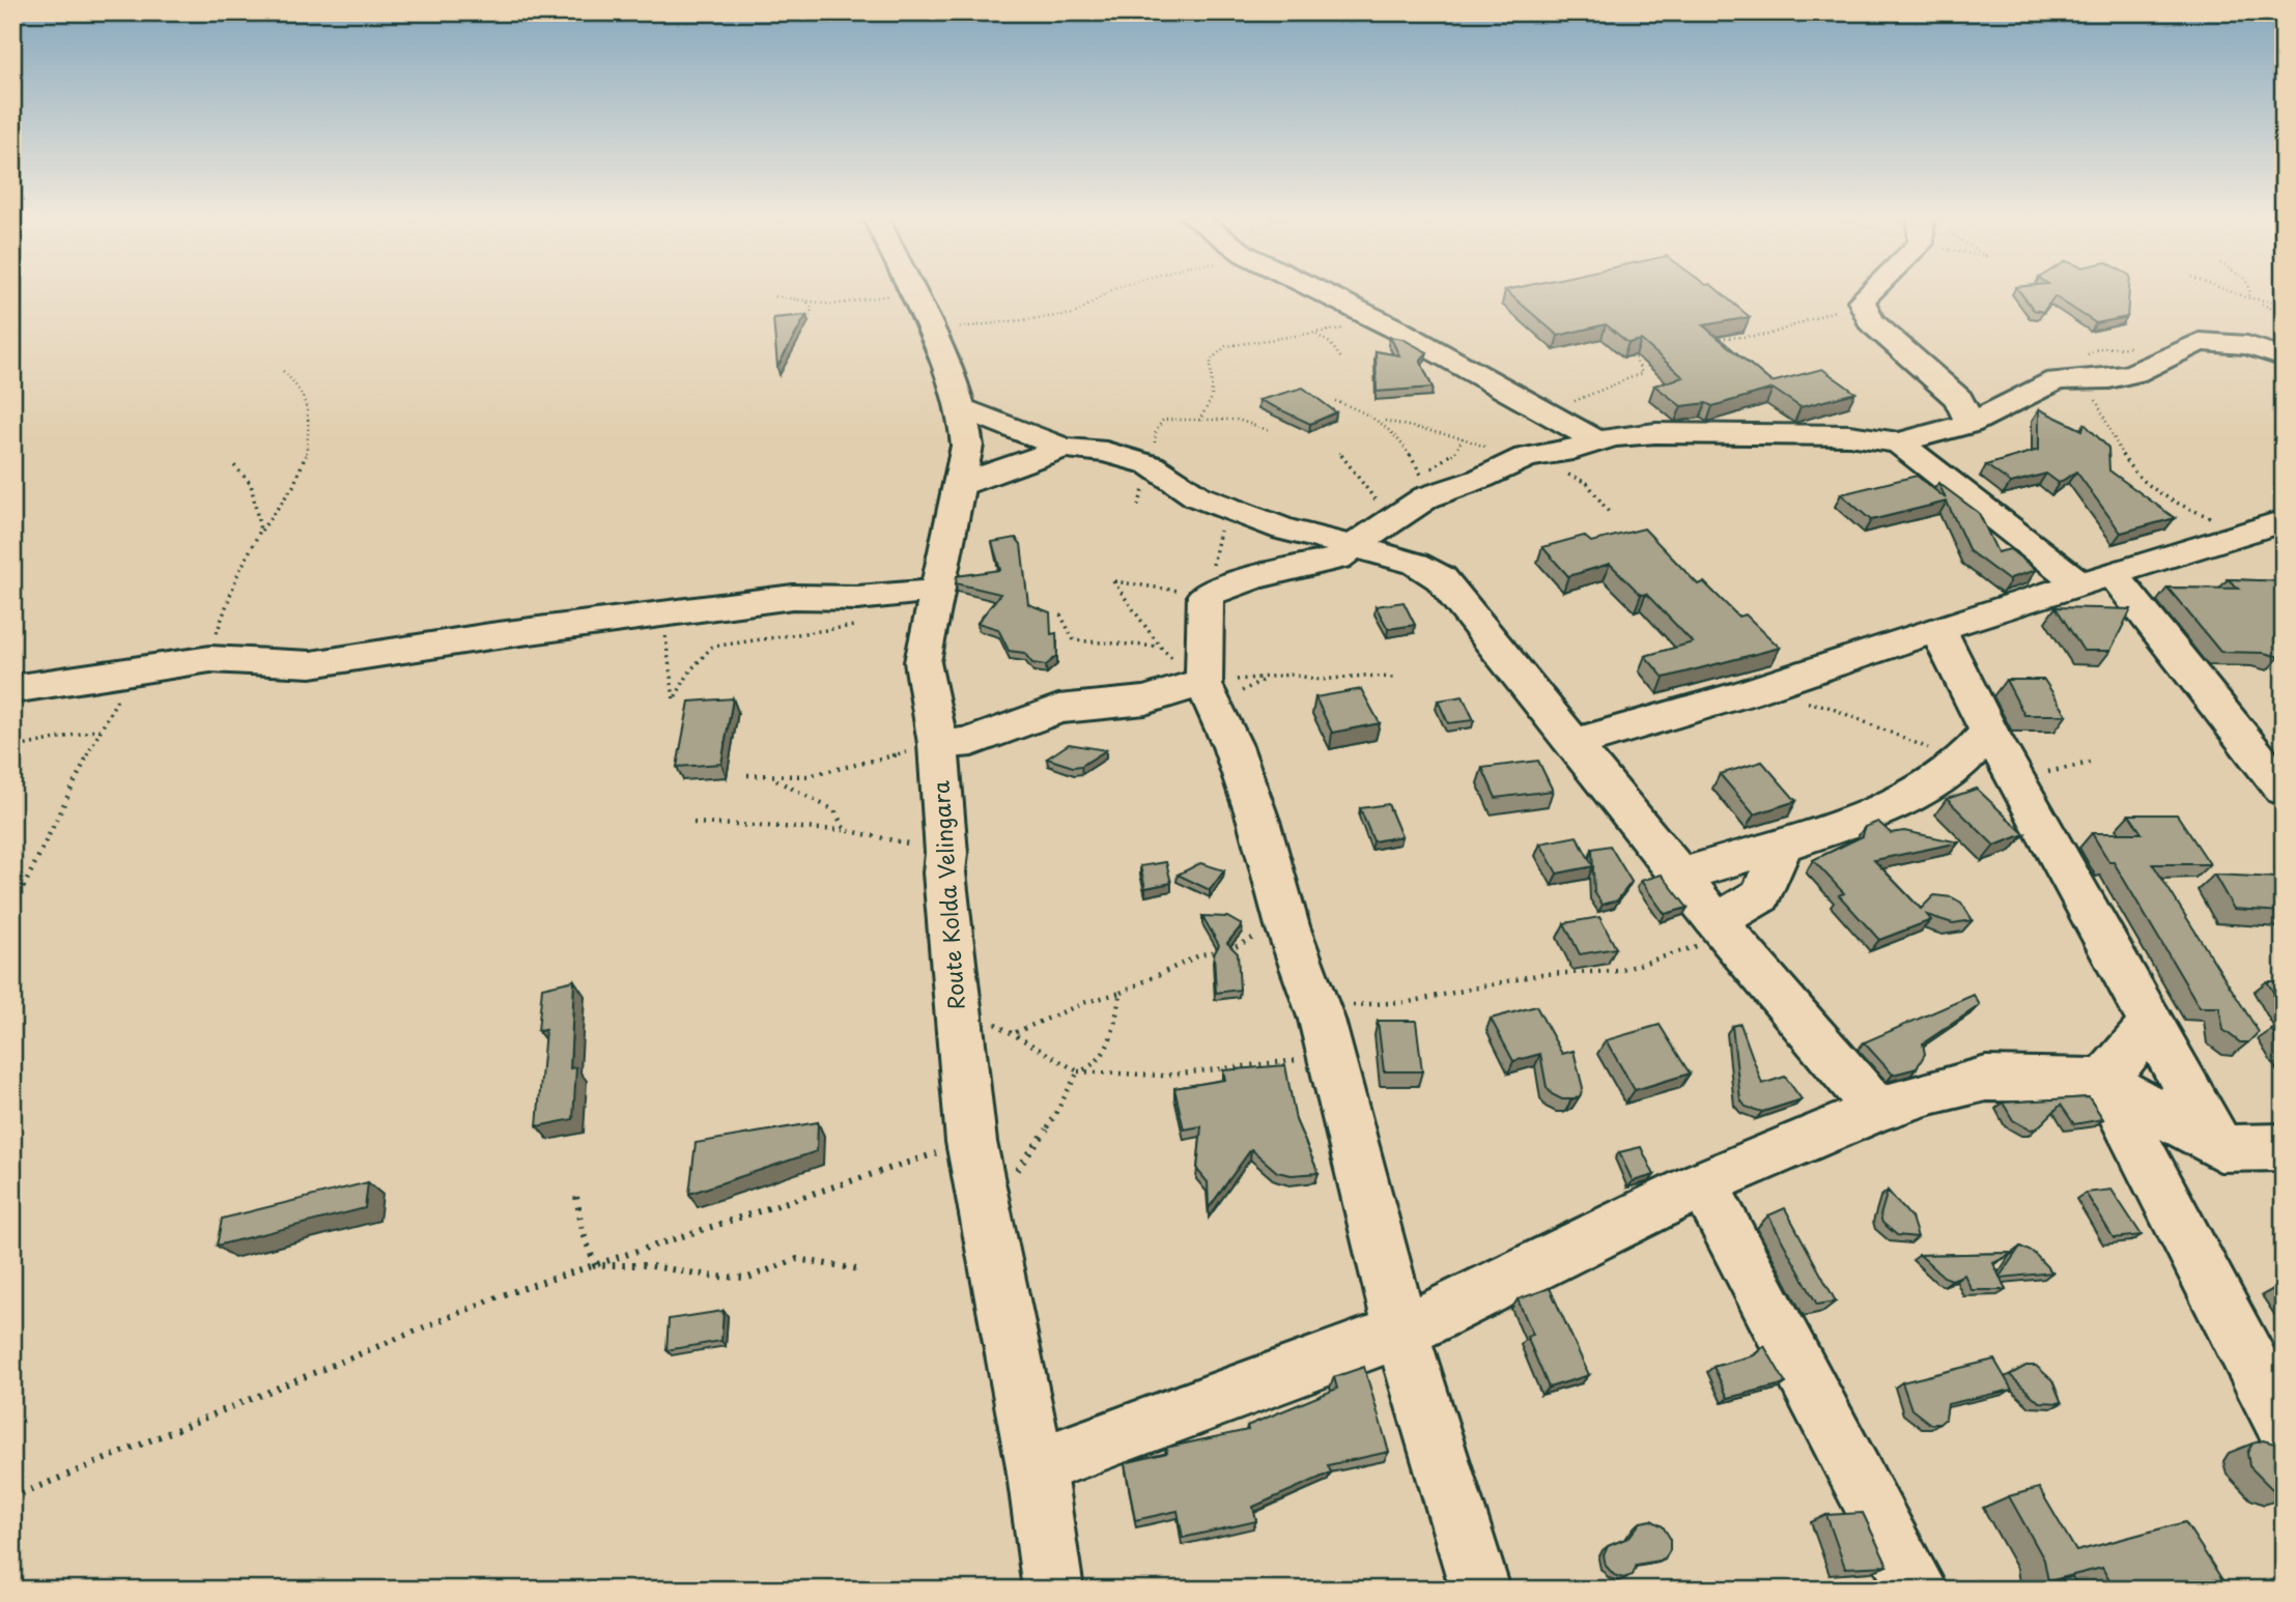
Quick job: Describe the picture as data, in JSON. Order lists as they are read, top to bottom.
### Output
{
  "streets": {
    "street": ["Route Kolda Velingara"]
  }
}
